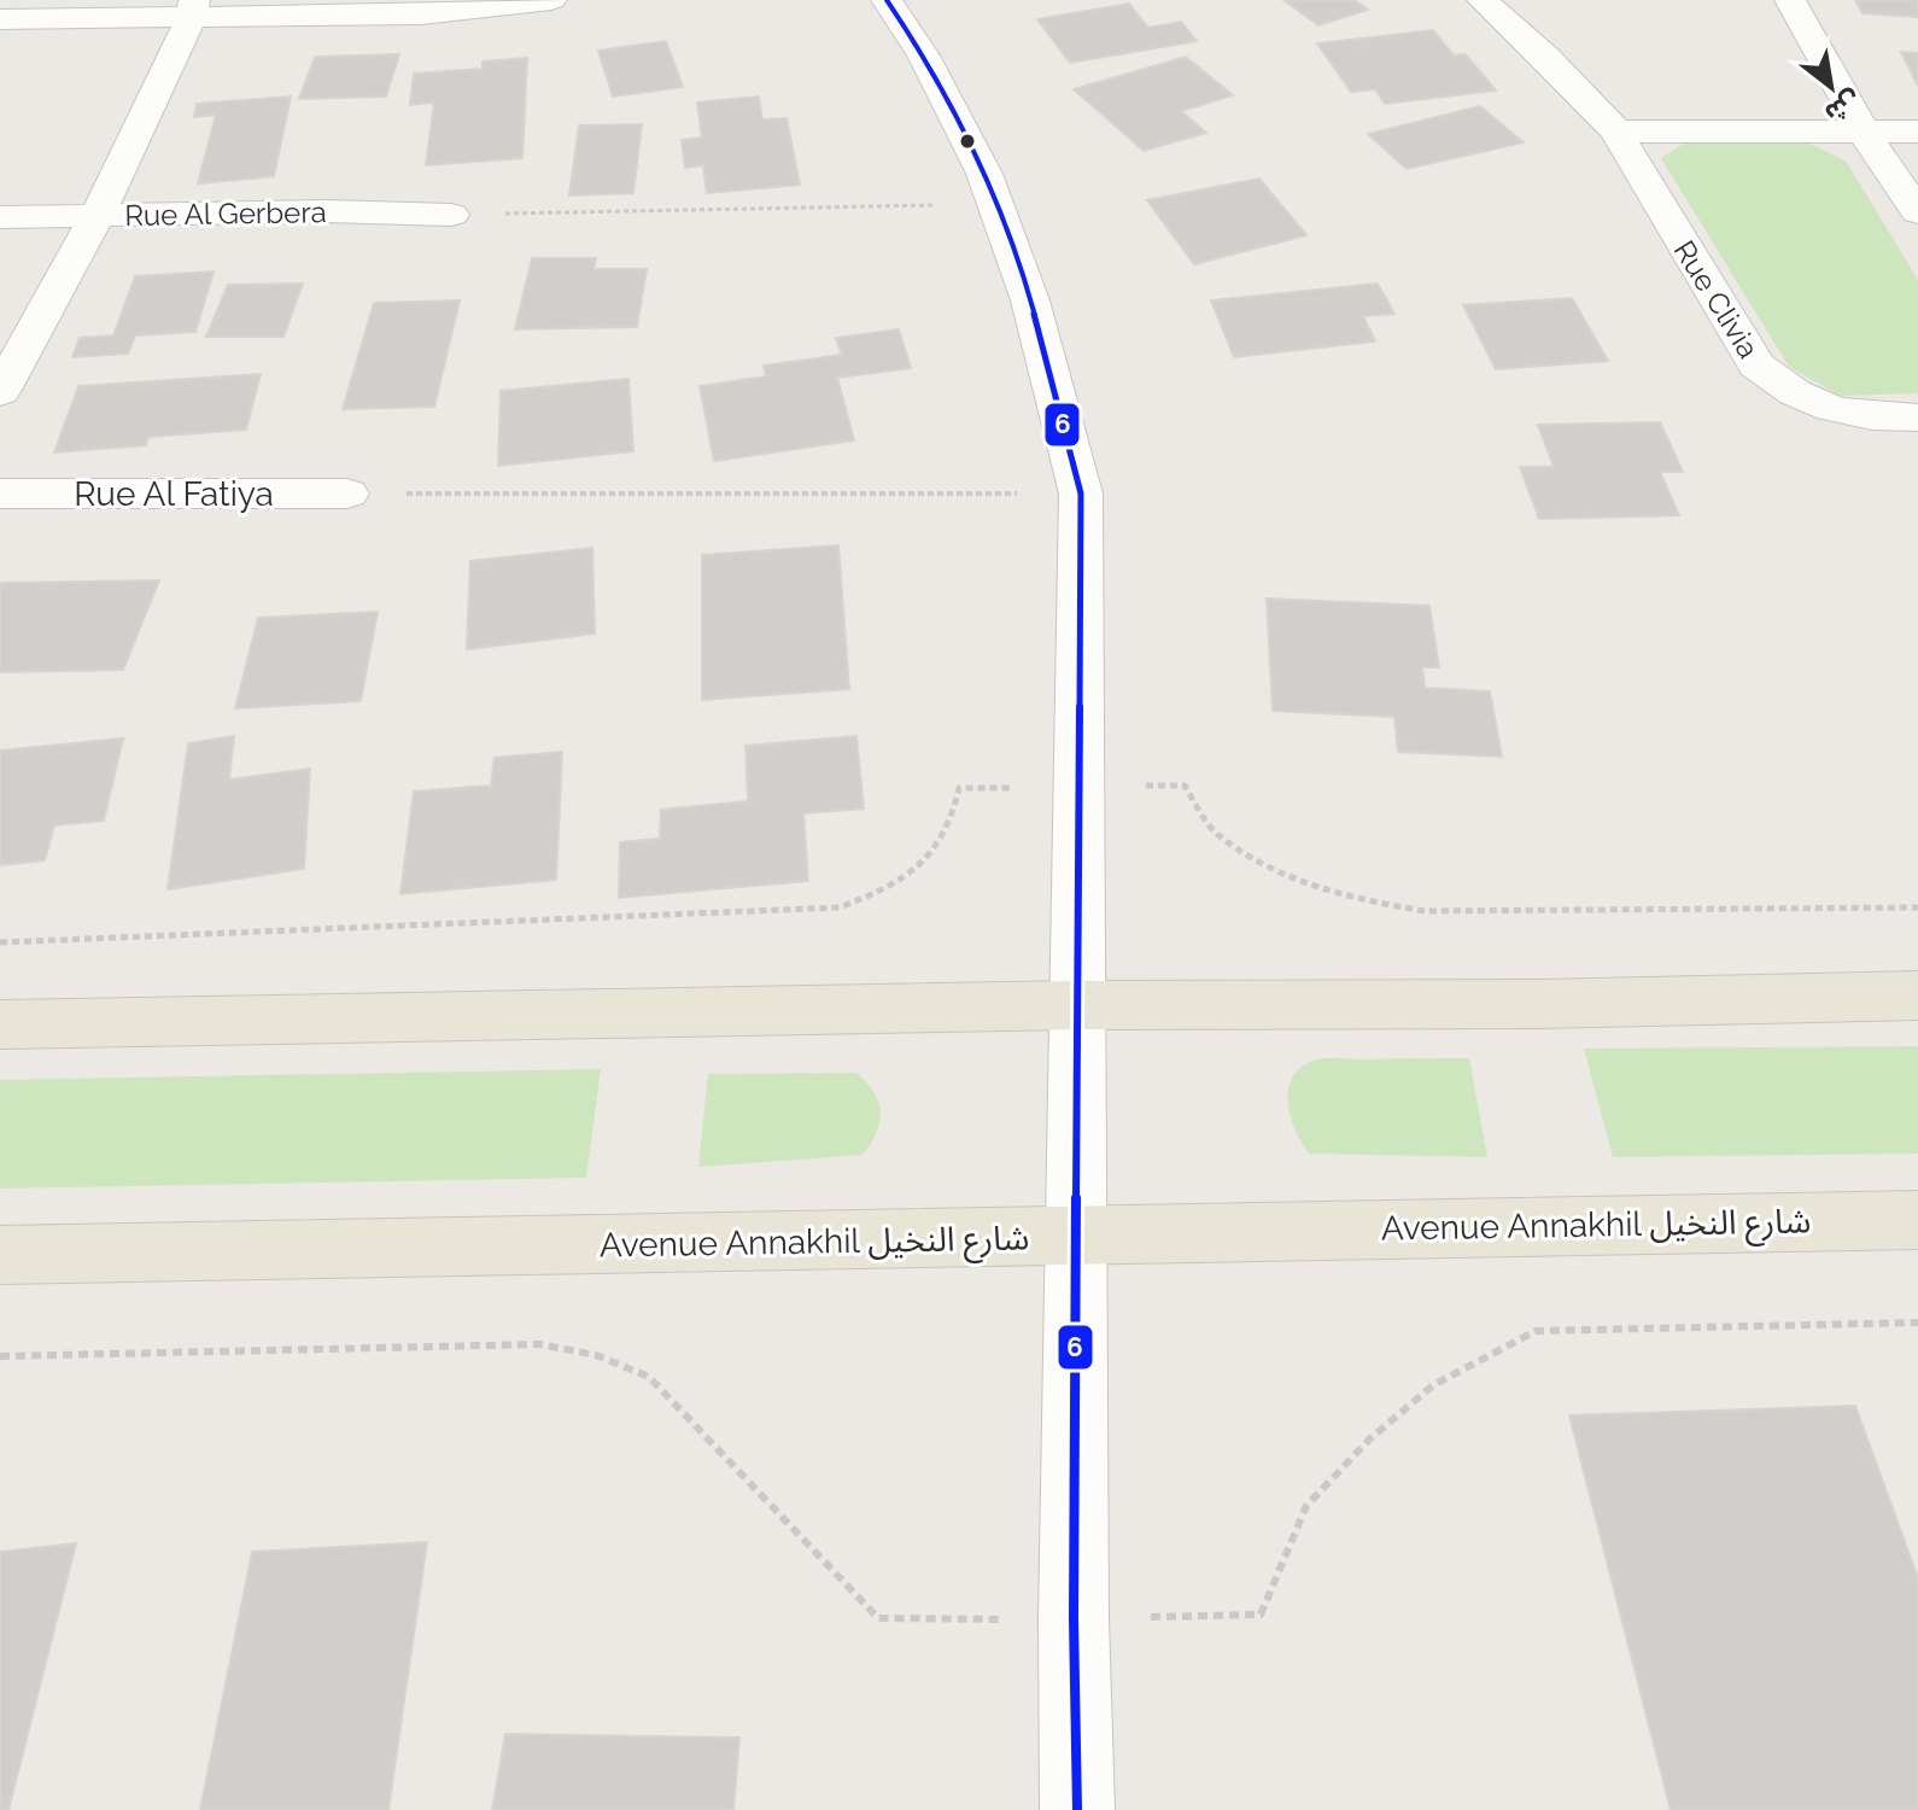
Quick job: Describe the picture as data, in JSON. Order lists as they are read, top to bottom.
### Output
{
  "streets": {
    "main road": ["Avenue Annakhil شارع النخيل"],
    "street": ["Rue Al Gerbera", "Rue Clivia", "Rue Al Fatiya"]
  },
  "lines": ["transit line 6"],
  "north": "bottom right"
}
